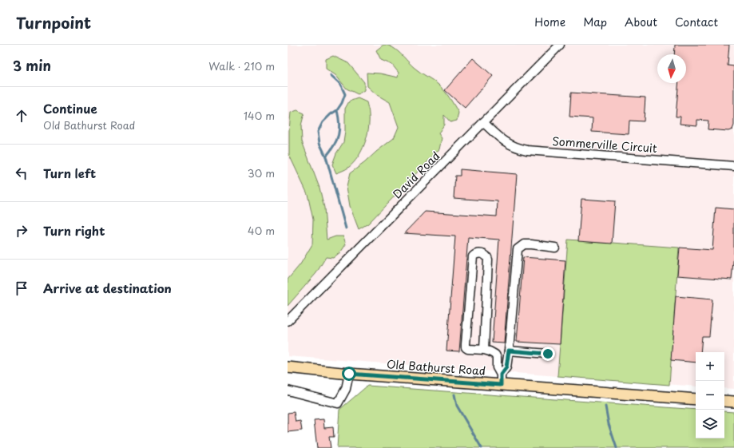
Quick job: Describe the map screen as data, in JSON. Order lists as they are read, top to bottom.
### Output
{
  "streets": {
    "main road": ["Old Bathurst Road"],
    "street": ["Sommerville Circuit", "David Road"]
  },
  "crossings": [
    ["Sommerville Circuit", "David Road"]
  ],
  "north": "bottom",
  "page": {
    "header": "Turnpoint",
    "nav": [
      "Home",
      "Map",
      "About",
      "Contact"
    ],
    "heading": ["3 min", "Walk · 210 m"],
    "list": [
      ["Continue", "Old Bathurst Road", "140 m"],
      ["Turn left", "30 m"],
      ["Turn right", "40 m"],
      "Arrive at destination"
    ],
    "map_buttons": ["+", "−"]
  }
}
